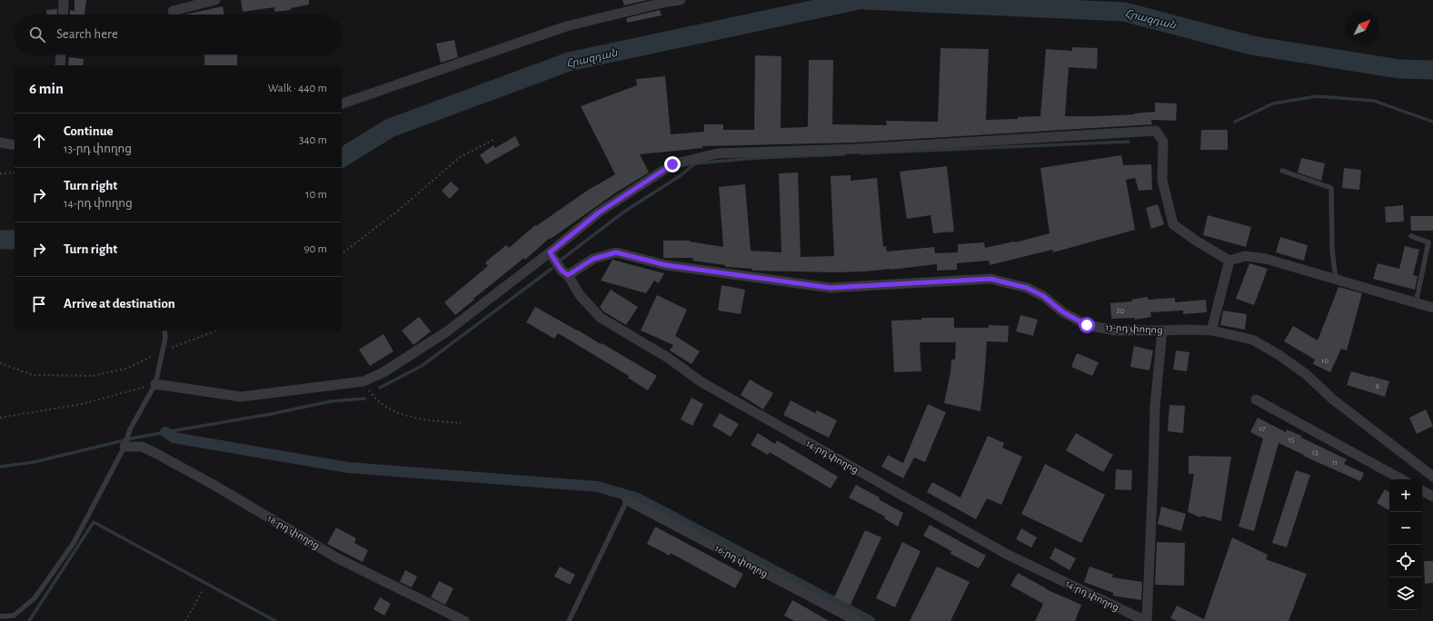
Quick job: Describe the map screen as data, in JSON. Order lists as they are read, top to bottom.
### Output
{
  "streets": {
    "street": [
      "13-րդ փողոց",
      "14-րդ փողոց",
      "18-րդ փողոց",
      "16-րդ փողոց"
    ]
  },
  "crossings": [
    ["13-րդ փողոց", "14-րդ փողոց"]
  ],
  "water": ["Հրազդան"],
  "house_numbers": [
    "20",
    "10",
    "8",
    "17",
    "15",
    "13",
    "11"
  ],
  "north": "top right",
  "page": {
    "search": "Search here",
    "heading": ["6 min", "Walk · 440 m"],
    "list": [
      ["Continue", "13-րդ փողոց", "340 m"],
      ["Turn right", "14-րդ փողոց", "10 m"],
      ["Turn right", "90 m"],
      "Arrive at destination"
    ],
    "map_buttons": ["+", "−"]
  }
}
